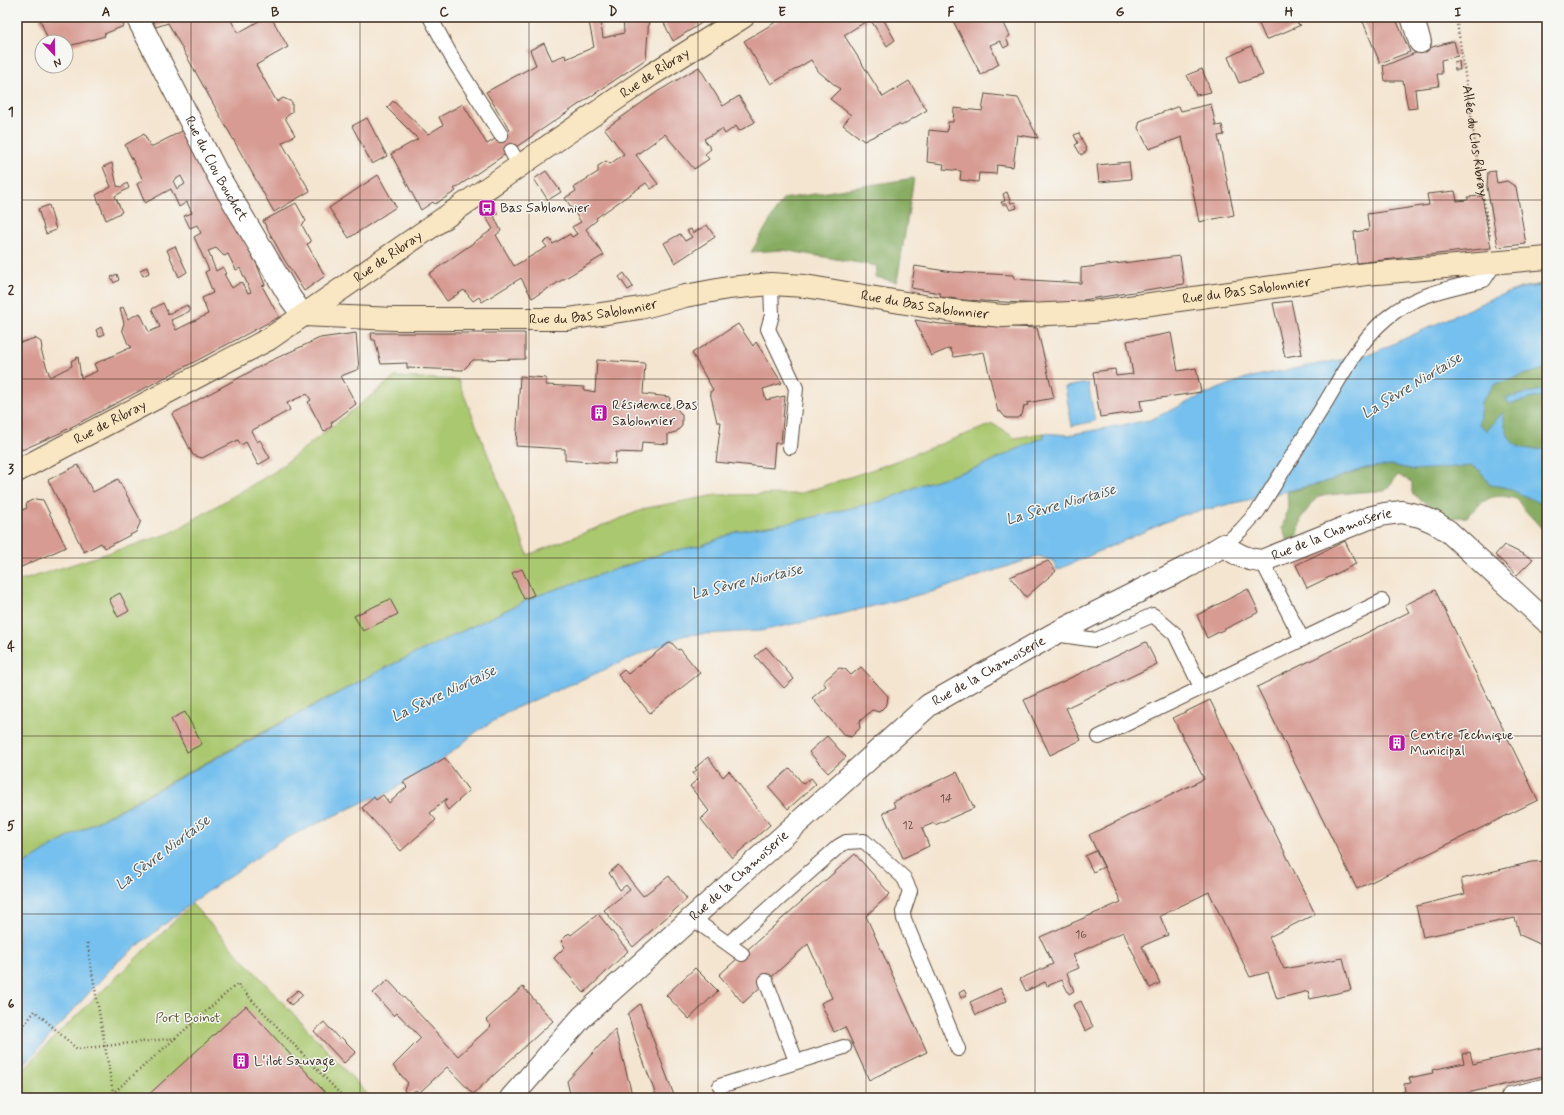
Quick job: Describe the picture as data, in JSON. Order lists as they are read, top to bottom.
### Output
{
  "streets": {
    "street": [
      "Rue de Ribray",
      "Rue du Clou Bouchet",
      "Rue du Bas Sablonnier",
      "Rue de la Chamoiserie"
    ],
    "path": ["Allée du Clos Ribray"]
  },
  "crossings": [
    ["Rue de Ribray", "Rue du Clou Bouchet"],
    ["Rue de Ribray", "Rue du Bas Sablonnier"],
    ["Allée du Clos Ribray", "Rue du Bas Sablonnier"],
    ["Rue du Clou Bouchet", "Rue du Bas Sablonnier"]
  ],
  "water": ["La Sèvre Niortaise"],
  "parks": ["Port Boinot"],
  "places": {
    "bus stop": ["Bas Sablonnier"],
    "building": ["Résidence Bas Sablonnier", "Centre Technique Municipal", "L'ilot Sauvage"]
  },
  "house_numbers": ["14", "12", "16"],
  "north": "bottom",
  "grid": {
    "columns": [
      "A",
      "B",
      "C",
      "D",
      "E",
      "F",
      "G",
      "H",
      "I"
    ],
    "rows": [
      "1",
      "2",
      "3",
      "4",
      "5",
      "6"
    ]
  }
}
